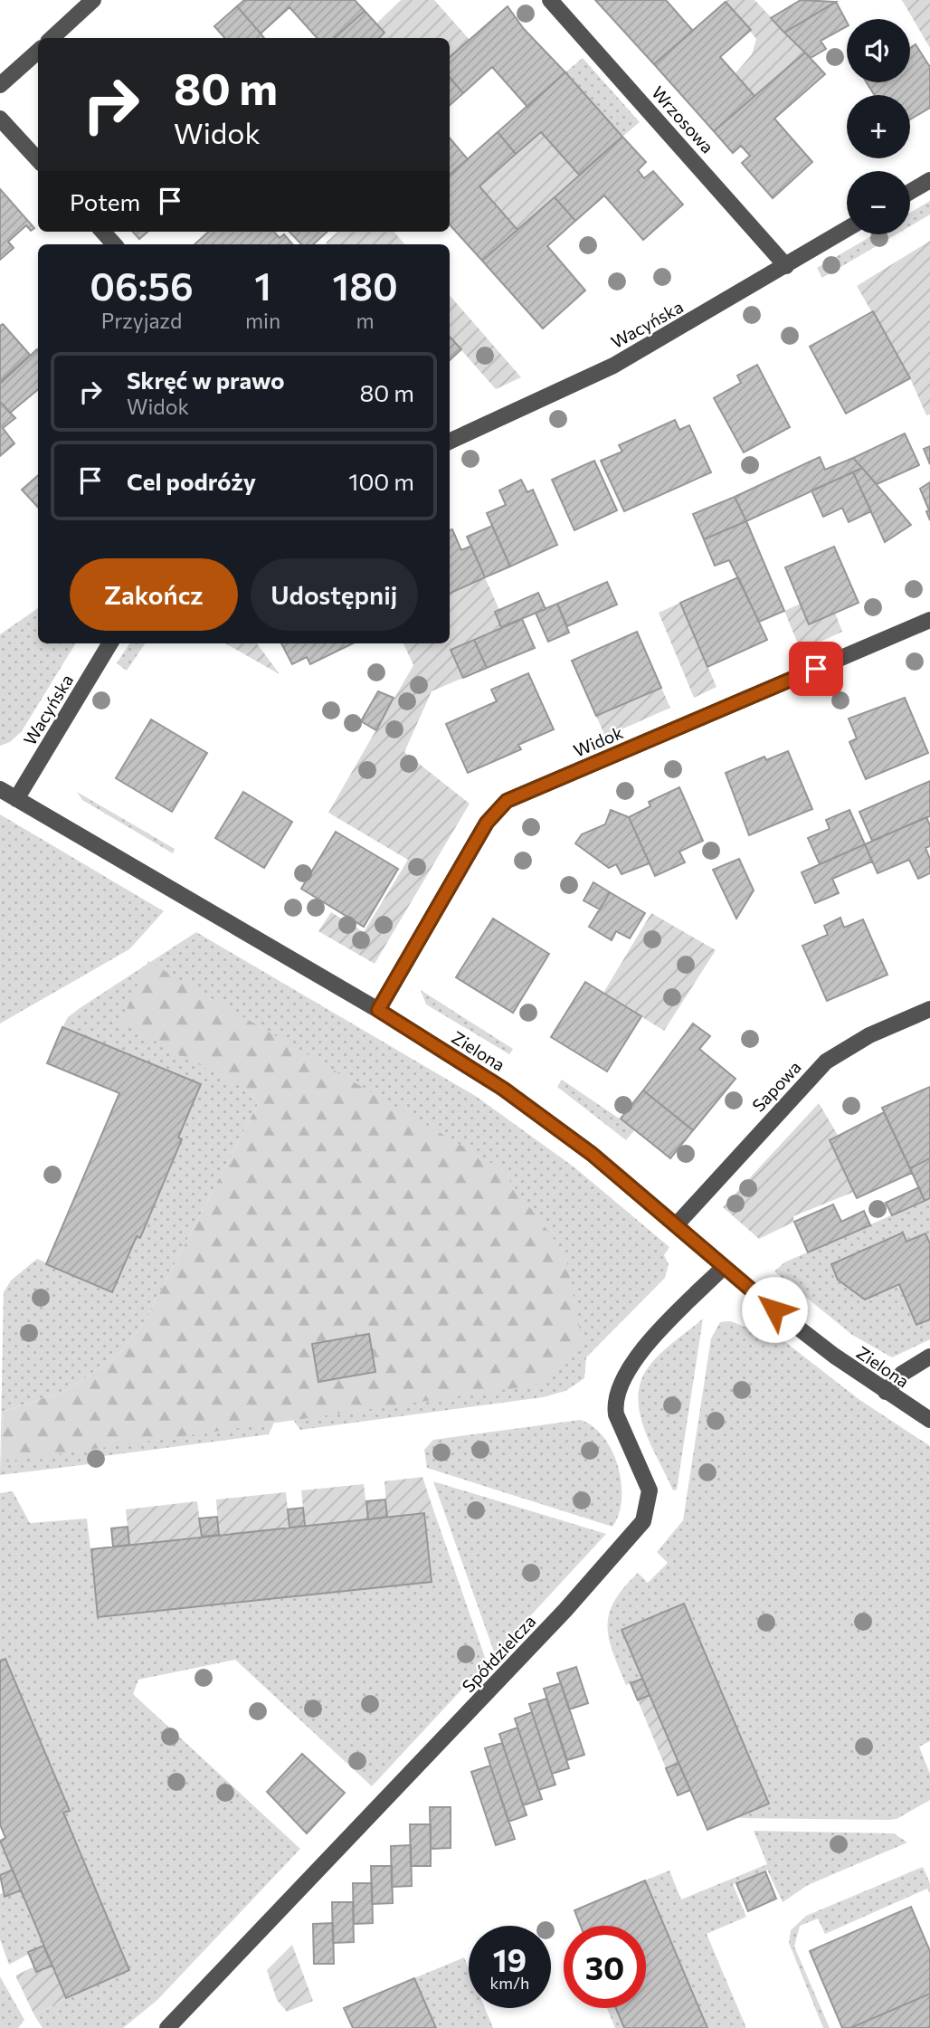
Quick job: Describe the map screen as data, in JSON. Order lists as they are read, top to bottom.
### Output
{
  "streets": {
    "street": [
      "Wrzosowa",
      "Wacyńska",
      "Widok",
      "Zielona",
      "Sapowa",
      "Spółdzielcza"
    ]
  },
  "crossings": [
    ["Wrzosowa", "Wacyńska"],
    ["Wacyńska", "Zielona"],
    ["Widok", "Zielona"],
    ["Zielona", "Sapowa"],
    ["Zielona", "Spółdzielcza"]
  ],
  "page": {
    "map_buttons": ["+", "−"],
    "turn": ["80 m", "Widok"],
    "then": "Potem",
    "eta": [
      "06:56",
      "Przyjazd",
      "1",
      "min",
      "180",
      "m"
    ],
    "list": [
      {
        "name": "Skręć w prawo",
        "note": "Widok",
        "value": "80 m"
      },
      {
        "name": "Cel podróży",
        "value": "100 m"
      }
    ],
    "buttons": ["Zakończ", "Udostępnij"],
    "speed": "19 km/h",
    "limit": "30"
  }
}
